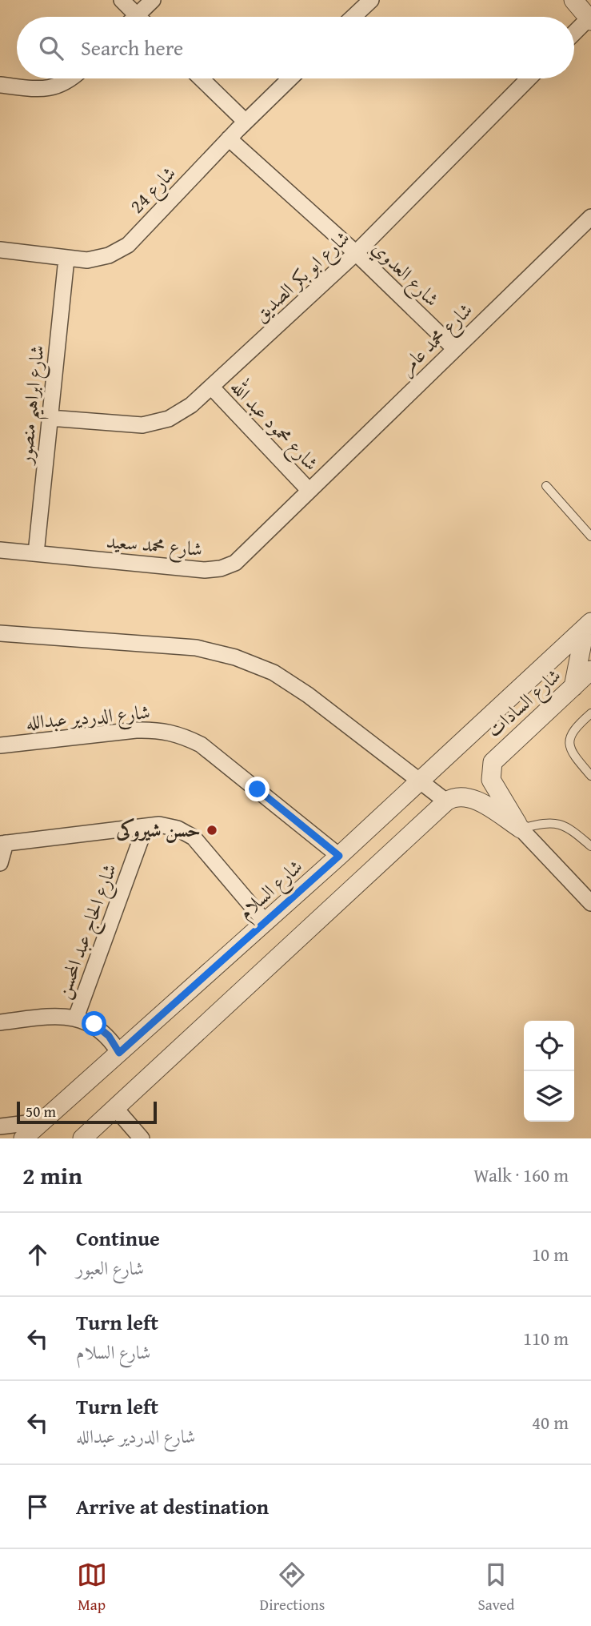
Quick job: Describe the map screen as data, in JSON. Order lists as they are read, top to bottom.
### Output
{
  "streets": {
    "street": [
      "شارع 24",
      "شارع العدوي",
      "شارع ابو بكر الصديق",
      "شارع محمد عامر",
      "شارع ابراهيم منصور",
      "شارع محمود عبد الله",
      "شارع محمد سعيد",
      "شارع السادات",
      "شارع الدردير عبدالله",
      "شارع السلام",
      "شارع الحاج عبد المحسن"
    ]
  },
  "crossings": [
    ["شارع 24", "شارع العدوي"],
    ["شارع 24", "شارع ابراهيم منصور"],
    ["شارع العدوي", "شارع ابو بكر الصديق"],
    ["شارع العدوي", "شارع محمد عامر"],
    ["شارع ابو بكر الصديق", "شارع ابراهيم منصور"],
    ["شارع ابو بكر الصديق", "شارع محمود عبد الله"],
    ["شارع محمد عامر", "شارع محمود عبد الله"],
    ["شارع محمد عامر", "شارع محمد سعيد"],
    ["شارع ابراهيم منصور", "شارع محمد سعيد"],
    ["شارع محمود عبد الله", "شارع محمد سعيد"],
    ["شارع الدردير عبدالله", "شارع السلام"]
  ],
  "places": ["حسن شيروكى"],
  "scale_bar": "50 m",
  "page": {
    "search": "Search here",
    "scale": "50 m",
    "heading": ["2 min", "Walk · 160 m"],
    "list": [
      ["Continue", "شارع العبور", "10 m"],
      ["Turn left", "شارع السلام", "110 m"],
      ["Turn left", "شارع الدردير عبدالله", "40 m"],
      "Arrive at destination"
    ],
    "nav": ["Map", "Directions", "Saved"]
  }
}
